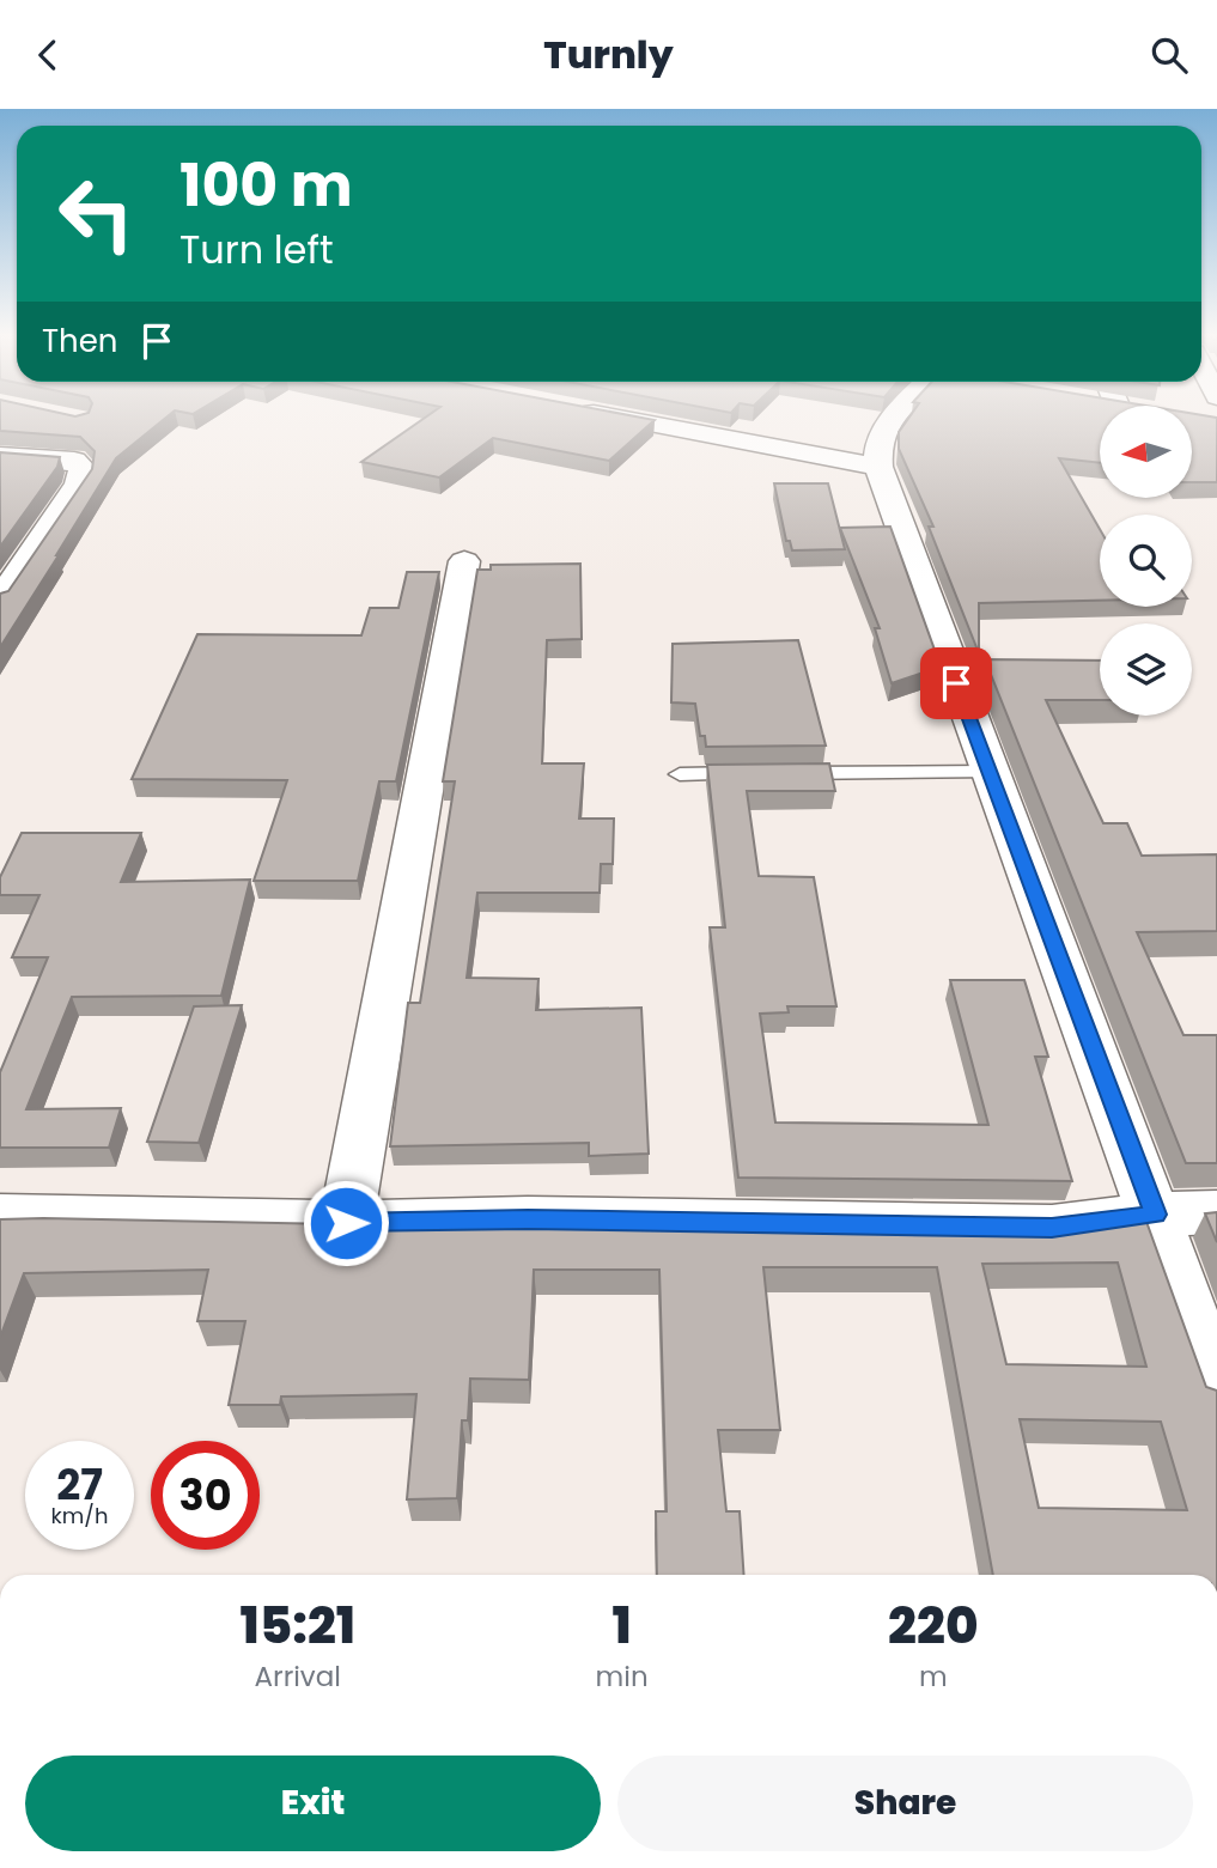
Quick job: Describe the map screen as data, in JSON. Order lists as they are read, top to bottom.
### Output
{
  "north": "left",
  "page": {
    "header": "Turnly",
    "turn": ["100 m", "Turn left"],
    "then": "Then",
    "speed": "27 km/h",
    "limit": "30",
    "eta": [
      "15:21",
      "Arrival",
      "1",
      "min",
      "220",
      "m"
    ],
    "buttons": ["Exit", "Share"]
  }
}
